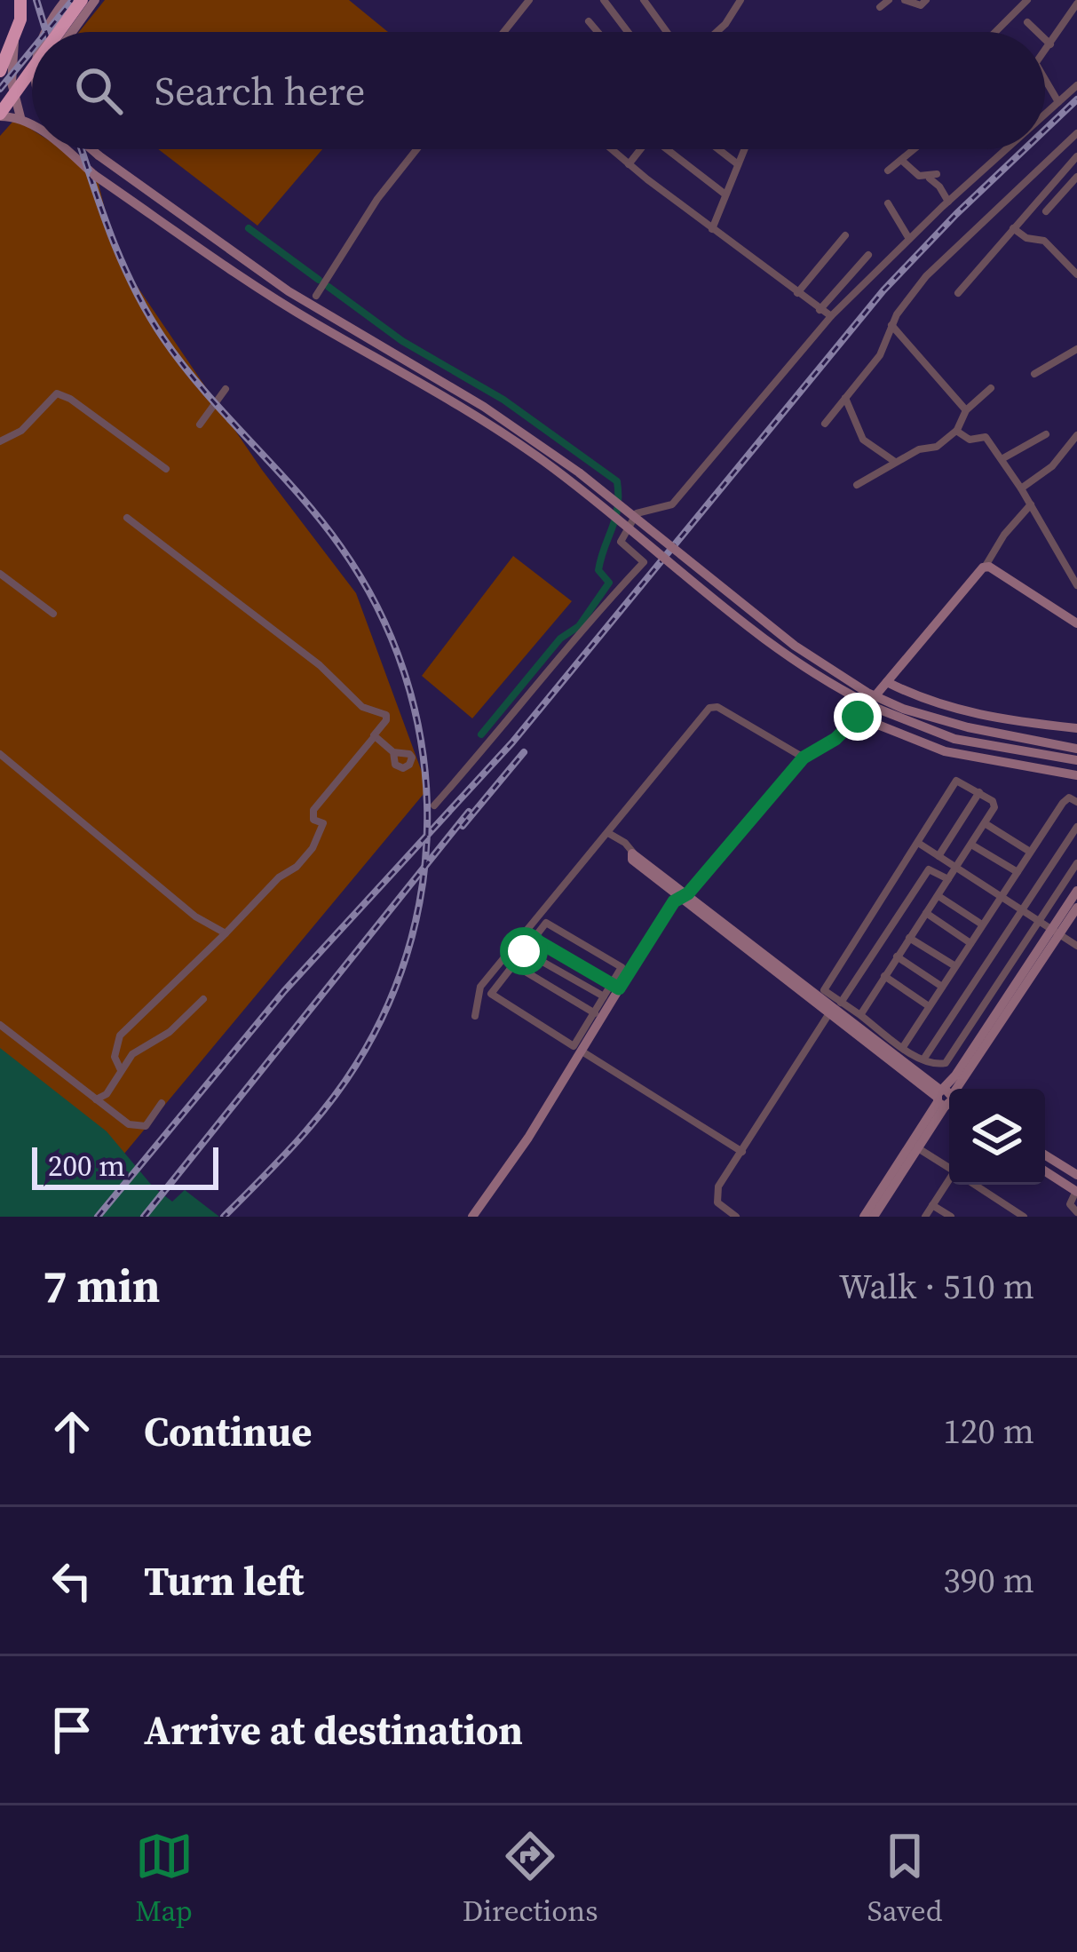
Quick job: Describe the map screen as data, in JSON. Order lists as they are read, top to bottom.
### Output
{
  "scale_bar": "200 m",
  "page": {
    "search": "Search here",
    "scale": "200 m",
    "heading": ["7 min", "Walk · 510 m"],
    "list": [
      ["Continue", "120 m"],
      ["Turn left", "390 m"],
      "Arrive at destination"
    ],
    "nav": ["Map", "Directions", "Saved"]
  }
}
